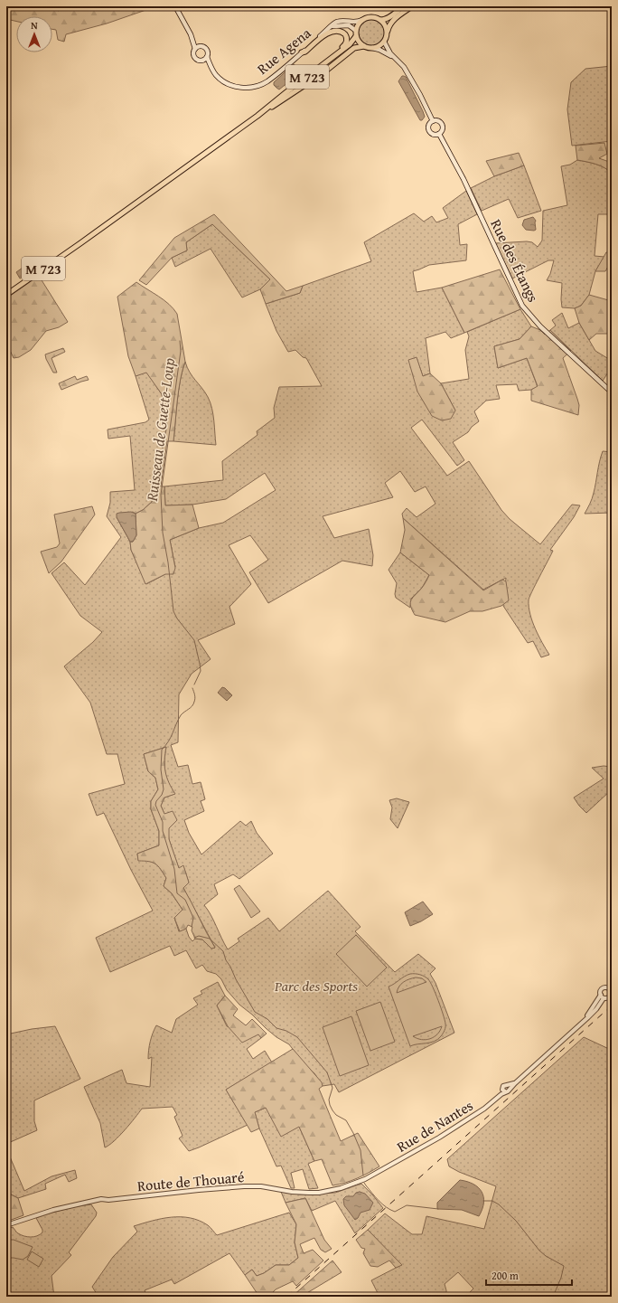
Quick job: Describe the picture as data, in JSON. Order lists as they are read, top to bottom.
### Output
{
  "streets": {
    "main road": ["Rue Agena", "M 723", "Rue des Étangs"],
    "street": ["Rue de Nantes", "Route de Thouaré"]
  },
  "crossings": [
    ["Rue Agena", "M 723"],
    ["Rue de Nantes", "Route de Thouaré"]
  ],
  "water": ["Ruisseau de Guette-Loup"],
  "parks": ["Parc des Sports"],
  "scale_bar": "200 m",
  "north": "top"
}
